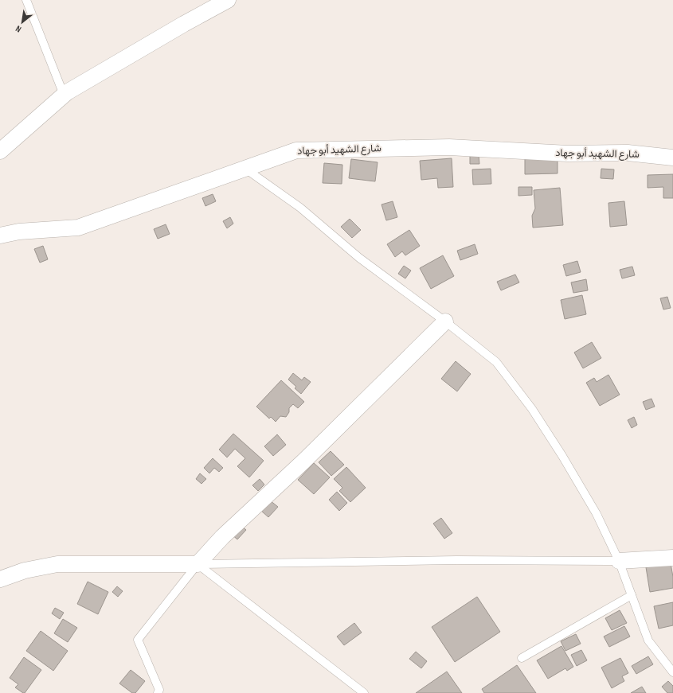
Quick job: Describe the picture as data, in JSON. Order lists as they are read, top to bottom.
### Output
{
  "streets": {
    "street": ["شارع الشهيد أبو جهاد"]
  },
  "north": "bottom left"
}
